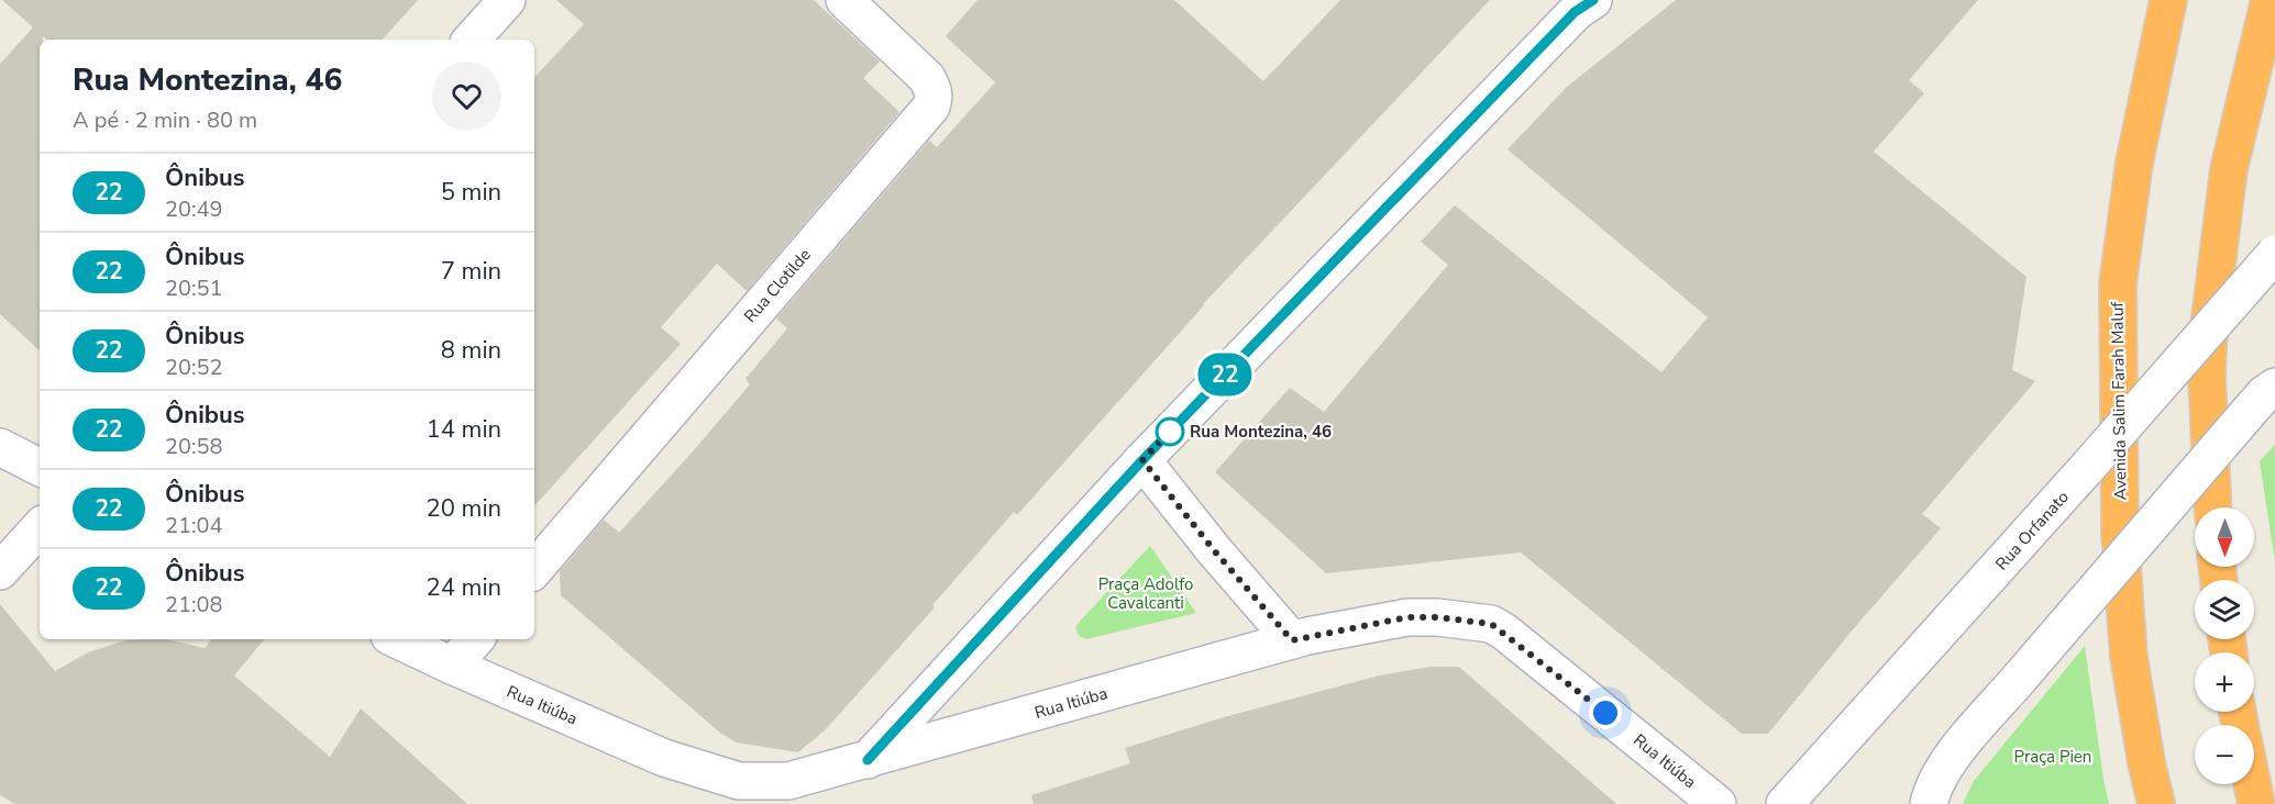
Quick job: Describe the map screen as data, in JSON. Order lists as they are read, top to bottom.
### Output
{
  "streets": {
    "highway": ["Avenida Salim Farah Maluf"],
    "main road": ["Rua Clotilde", "Rua Orfanato", "Rua Itiúba"]
  },
  "parks": ["Praça Adolfo Cavalcanti", "Praça Pien"],
  "places": ["Rua Montezina, 46"],
  "lines": ["bus line 22"],
  "north": "bottom",
  "page": {
    "on_map": "22",
    "heading": ["Rua Montezina, 46", "A pé · 2 min · 80 m"],
    "list": [
      {
        "mark": "22",
        "name": "Ônibus",
        "note": "20:49",
        "value": "5 min"
      },
      {
        "mark": "22",
        "name": "Ônibus",
        "note": "20:51",
        "value": "7 min"
      },
      {
        "mark": "22",
        "name": "Ônibus",
        "note": "20:52",
        "value": "8 min"
      },
      {
        "mark": "22",
        "name": "Ônibus",
        "note": "20:58",
        "value": "14 min"
      },
      {
        "mark": "22",
        "name": "Ônibus",
        "note": "21:04",
        "value": "20 min"
      },
      {
        "mark": "22",
        "name": "Ônibus",
        "note": "21:08",
        "value": "24 min"
      }
    ],
    "map_buttons": ["+", "−"]
  }
}
